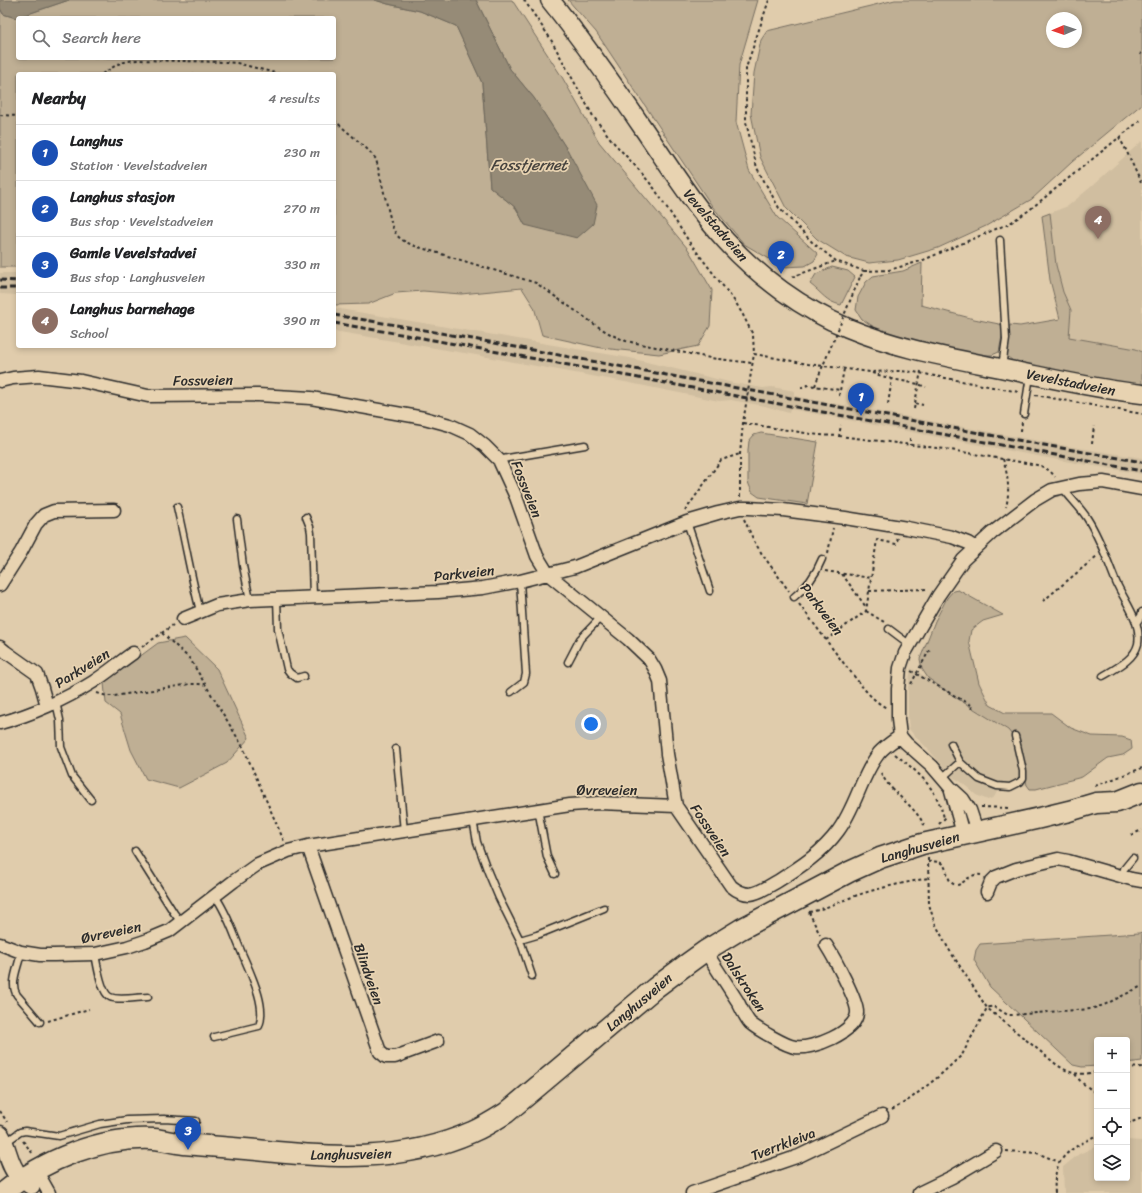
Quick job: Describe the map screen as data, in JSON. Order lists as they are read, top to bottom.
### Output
{
  "streets": {
    "main road": ["Vevelstadveien", "Langhusveien"],
    "street": [
      "Fossveien",
      "Parkveien",
      "Øvreveien",
      "Blindveien",
      "Dalskroken",
      "Tverrkleiva"
    ]
  },
  "crossings": [
    ["Fossveien", "Parkveien"],
    ["Fossveien", "Øvreveien"],
    ["Øvreveien", "Blindveien"],
    ["Langhusveien", "Dalskroken"]
  ],
  "water": ["Fosstjernet"],
  "north": "left",
  "page": {
    "search": "Search here",
    "heading": ["Nearby", "4 results"],
    "list": [
      {
        "mark": "1",
        "name": "Langhus",
        "note": "Station · Vevelstadveien",
        "value": "230 m"
      },
      {
        "mark": "2",
        "name": "Langhus stasjon",
        "note": "Bus stop · Vevelstadveien",
        "value": "270 m"
      },
      {
        "mark": "3",
        "name": "Gamle Vevelstadvei",
        "note": "Bus stop · Langhusveien",
        "value": "330 m"
      },
      {
        "mark": "4",
        "name": "Langhus barnehage",
        "note": "School",
        "value": "390 m"
      }
    ],
    "pins": [
      "4",
      "2",
      "1",
      "3"
    ],
    "map_buttons": ["+", "−"]
  }
}
